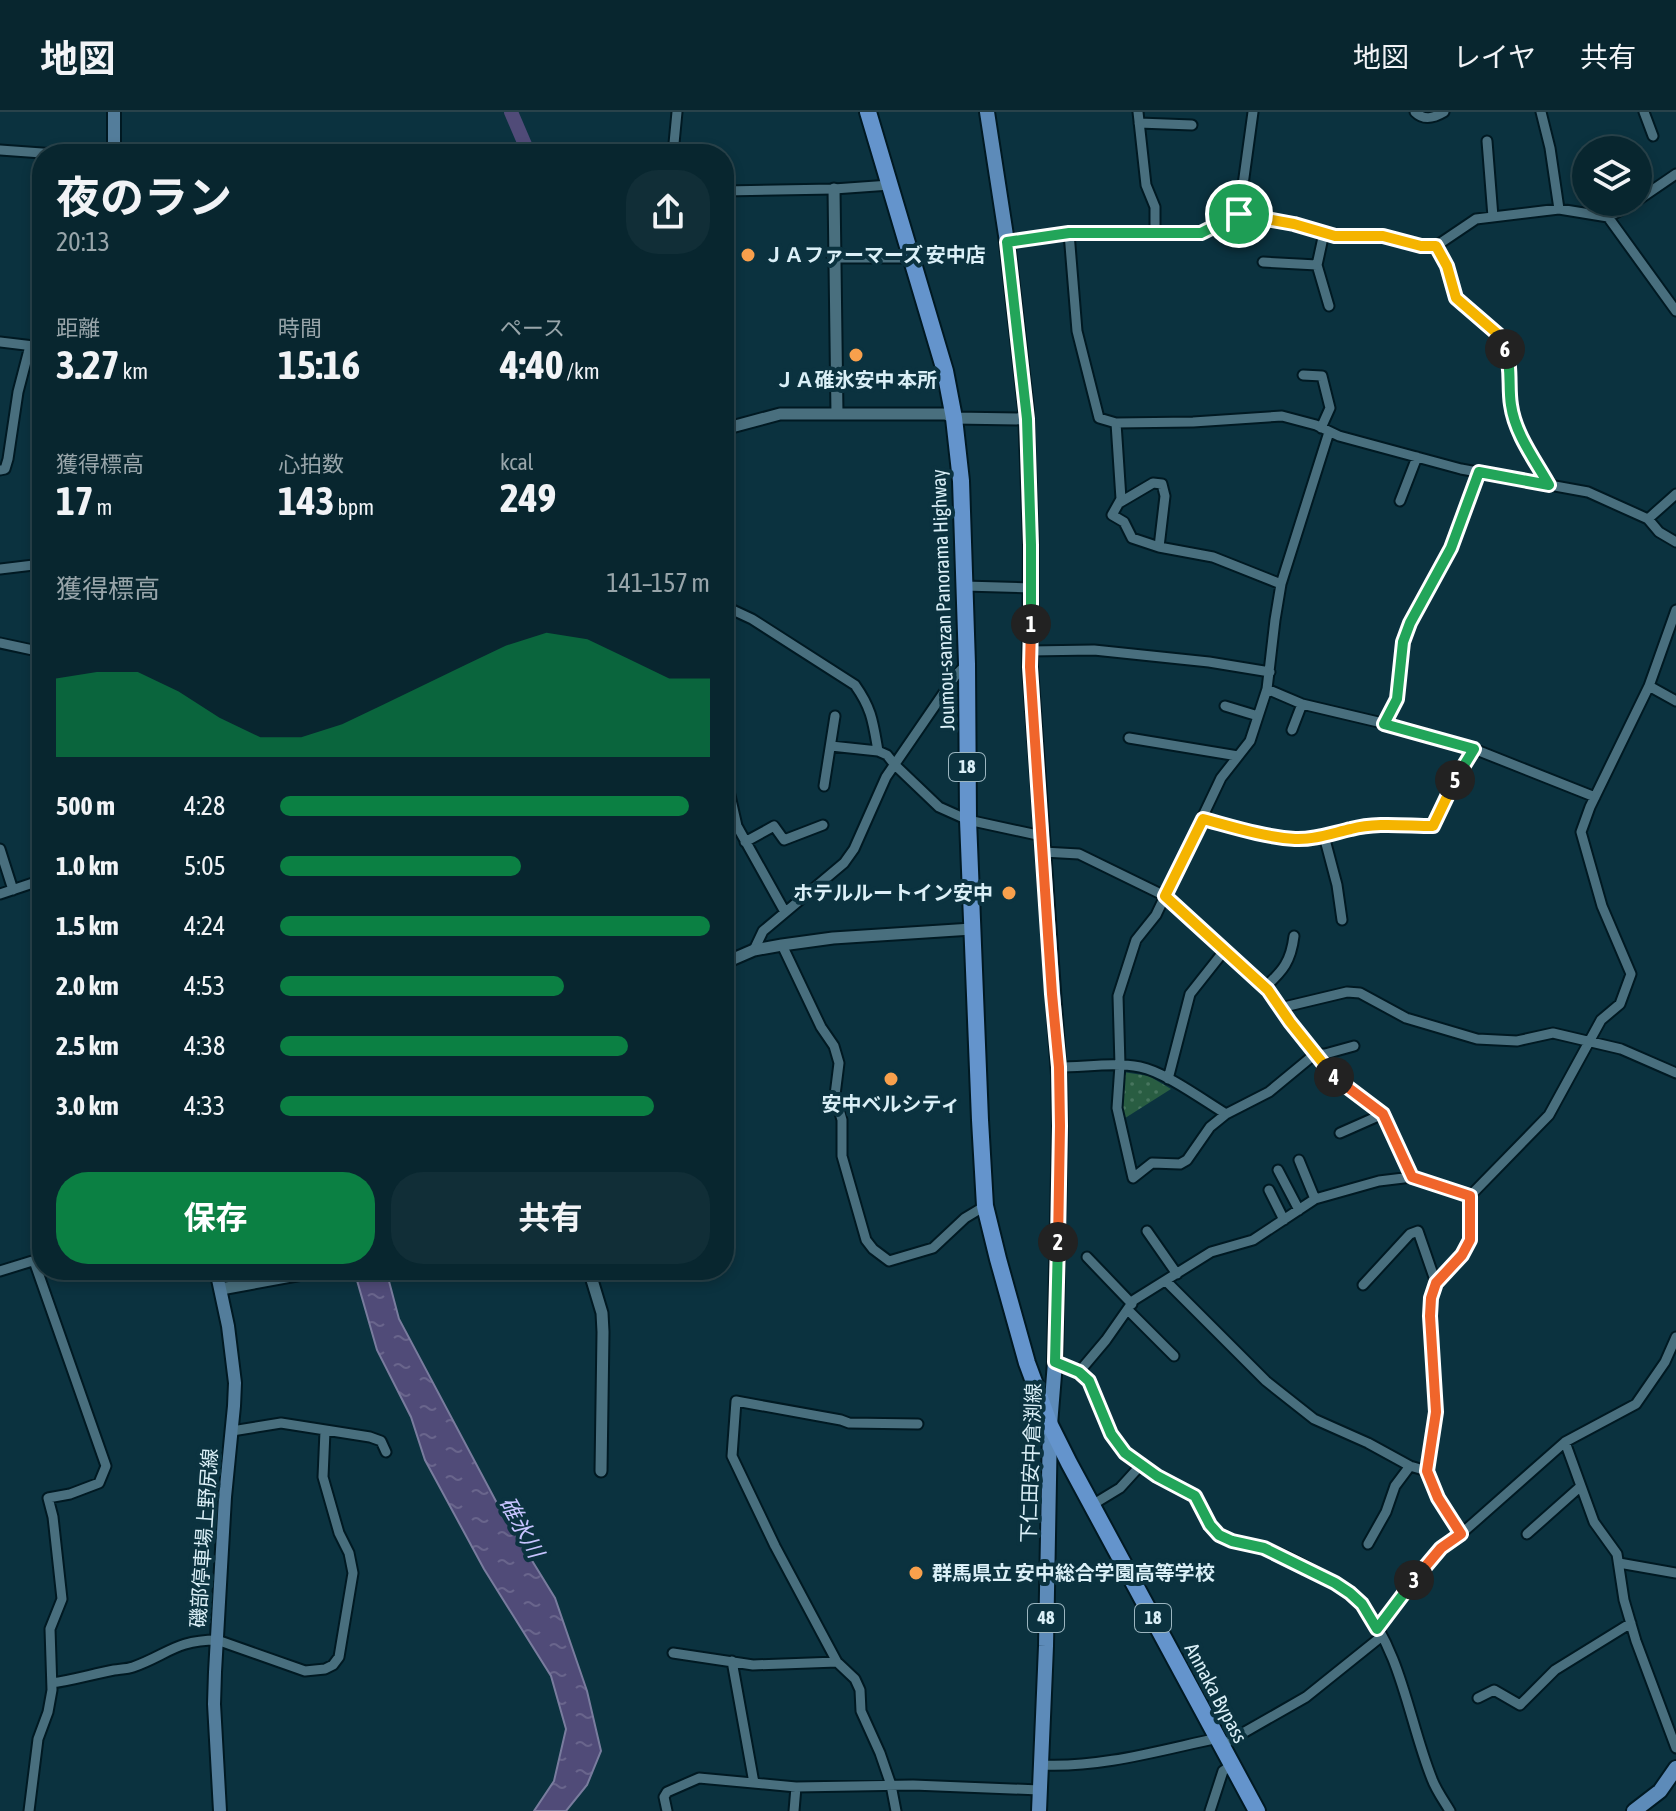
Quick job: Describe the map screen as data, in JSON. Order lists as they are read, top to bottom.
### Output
{
  "streets": {
    "highway": ["Joumou-sanzan Panorama Highway", "18", "Annaka Bypass"],
    "main road": ["下仁田安中倉渕線", "磯部停車場上野尻線", "48"]
  },
  "crossings": [
    ["Joumou-sanzan Panorama Highway", "下仁田安中倉渕線"],
    ["Joumou-sanzan Panorama Highway", "Annaka Bypass"],
    ["下仁田安中倉渕線", "Annaka Bypass"]
  ],
  "water": ["碓氷川"],
  "places": [
    "ＪＡファーマーズ 安中店",
    "ＪＡ碓氷安中 本所",
    "ホテルルートイン安中",
    "安中ベルシティ",
    "群馬県立 安中総合学園高等学校"
  ],
  "page": {
    "header": "地図",
    "nav": ["地図", "レイヤ", "共有"],
    "heading": ["夜のラン", "20:13"],
    "stats": [
      ["距離", "3.27 km"],
      ["時間", "15:16"],
      ["ペース", "4:40 /km"],
      ["獲得標高", "17 m"],
      ["心拍数", "143 bpm"],
      ["kcal", "249"]
    ],
    "pins": [
      "6",
      "1",
      "5",
      "4",
      "2",
      "3"
    ],
    "chart": ["獲得標高", "141–157 m"],
    "list": [
      {
        "name": "500 m",
        "note": "4:28"
      },
      {
        "name": "1.0 km",
        "note": "5:05"
      },
      {
        "name": "1.5 km",
        "note": "4:24"
      },
      {
        "name": "2.0 km",
        "note": "4:53"
      },
      {
        "name": "2.5 km",
        "note": "4:38"
      },
      {
        "name": "3.0 km",
        "note": "4:33"
      }
    ],
    "buttons": ["保存", "共有"]
  }
}
